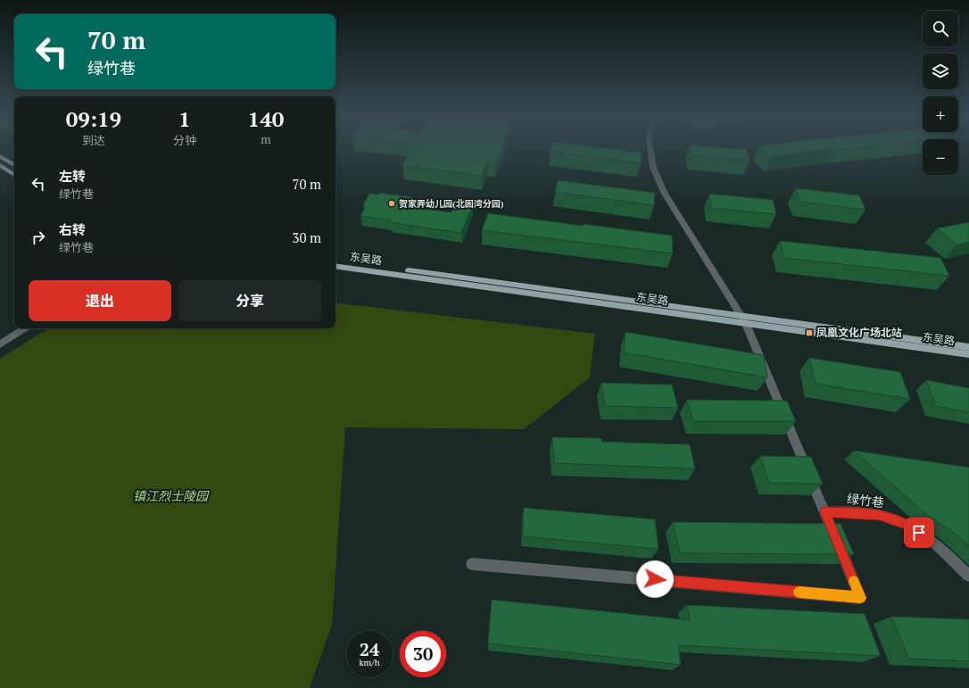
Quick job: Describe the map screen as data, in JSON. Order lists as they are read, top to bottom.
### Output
{
  "streets": {
    "main road": ["东吴路"],
    "street": ["绿竹巷"]
  },
  "parks": ["镇江烈士陵园"],
  "places": {
    "other": ["贺家弄幼儿园(北固湾分园)"],
    "transit": ["凤凰文化广场北站"]
  },
  "page": {
    "map_buttons": ["+", "−"],
    "turn": ["70 m", "绿竹巷"],
    "eta": [
      "09:19",
      "到达",
      "1",
      "分钟",
      "140",
      "m"
    ],
    "list": [
      {
        "name": "左转",
        "note": "绿竹巷",
        "value": "70 m"
      },
      {
        "name": "右转",
        "note": "绿竹巷",
        "value": "30 m"
      }
    ],
    "buttons": ["退出", "分享"],
    "speed": "24 km/h",
    "limit": "30"
  }
}
